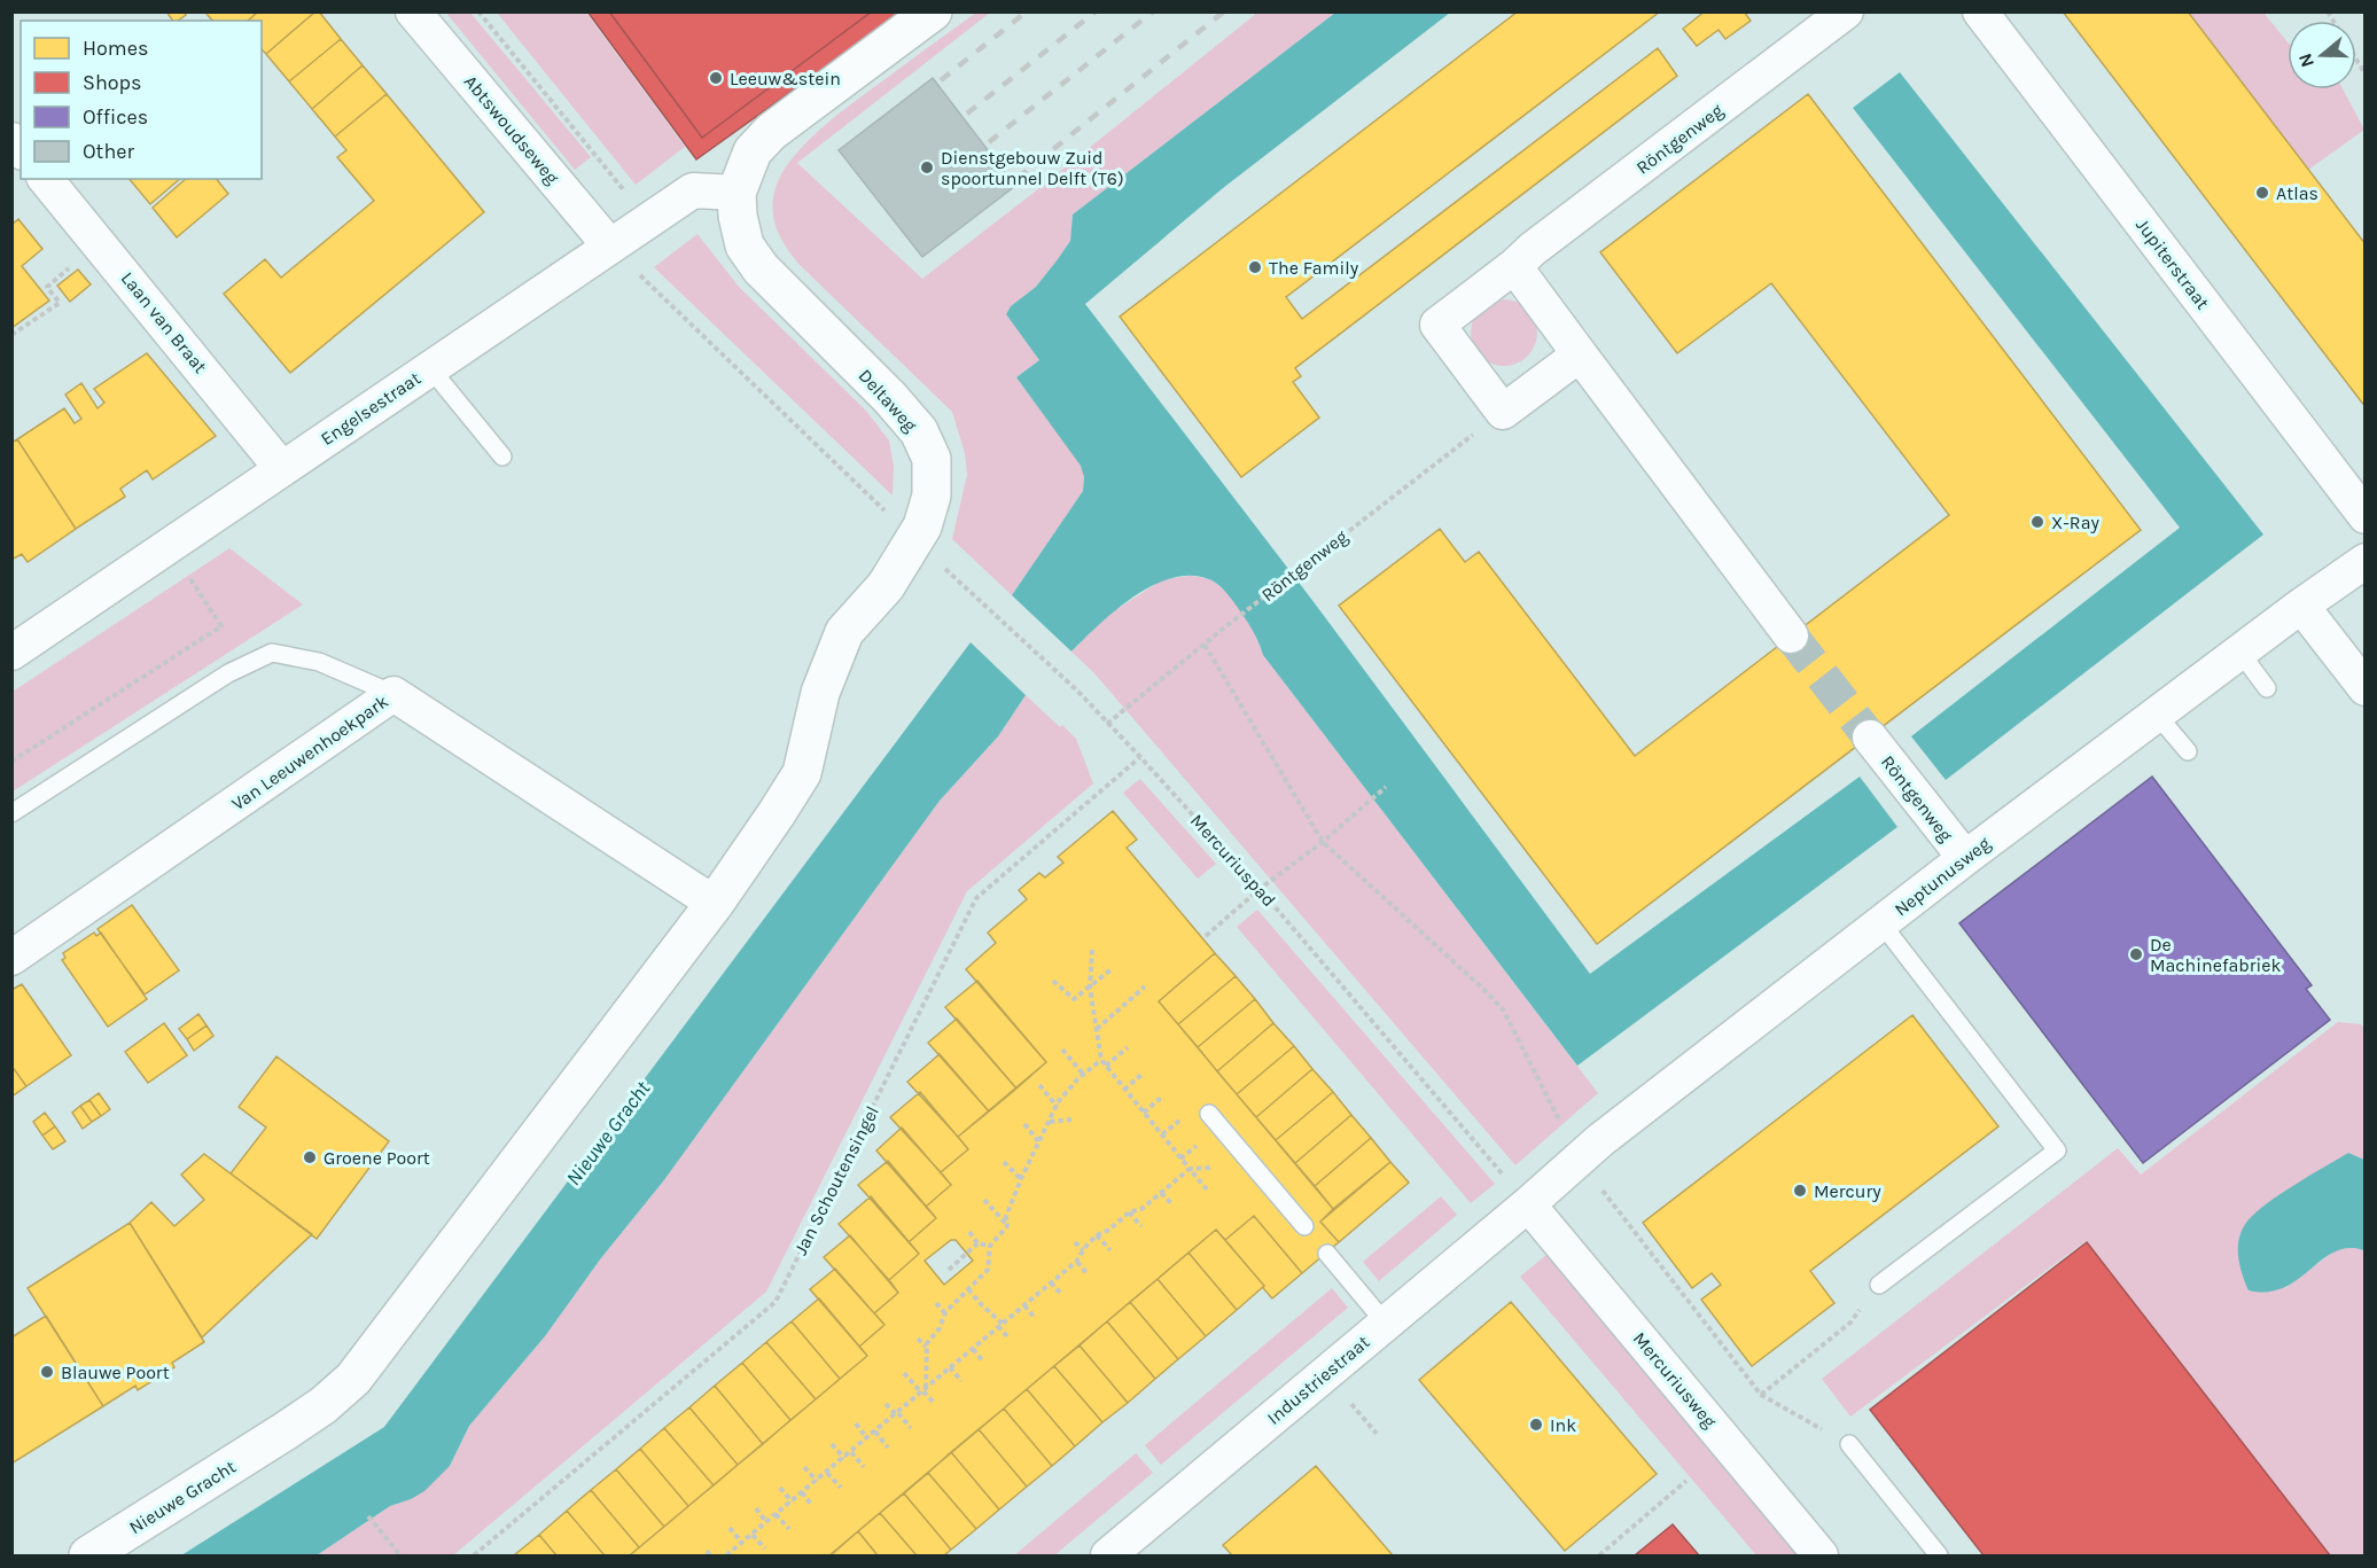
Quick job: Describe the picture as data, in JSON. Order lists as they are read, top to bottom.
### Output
{
  "streets": {
    "street": [
      "Abtswoudseweg",
      "Röntgenweg",
      "Jupiterstraat",
      "Laan van Braat",
      "Deltaweg",
      "Engelsestraat",
      "Van Leeuwenhoekpark",
      "Neptunusweg",
      "Industriestraat",
      "Mercuriusweg",
      "Nieuwe Gracht"
    ],
    "path": ["Mercuriuspad", "Jan Schoutensingel"]
  },
  "crossings": [
    ["Abtswoudseweg", "Engelsestraat"],
    ["Röntgenweg", "Mercuriuspad"],
    ["Röntgenweg", "Neptunusweg"],
    ["Laan van Braat", "Engelsestraat"],
    ["Deltaweg", "Engelsestraat"],
    ["Deltaweg", "Mercuriuspad"],
    ["Deltaweg", "Nieuwe Gracht"],
    ["Van Leeuwenhoekpark", "Nieuwe Gracht"],
    ["Mercuriuspad", "Neptunusweg"],
    ["Mercuriuspad", "Jan Schoutensingel"],
    ["Mercuriuspad", "Industriestraat"],
    ["Mercuriuspad", "Mercuriusweg"],
    ["Mercuriuspad", "Nieuwe Gracht"],
    ["Neptunusweg", "Industriestraat"],
    ["Neptunusweg", "Mercuriusweg"],
    ["Industriestraat", "Mercuriusweg"]
  ],
  "water": ["Nieuwe Gracht"],
  "places": [
    "Leeuw&stein",
    "Dienstgebouw Zuid spoortunnel Delft (T6)",
    "Atlas",
    "The Family",
    "X-Ray",
    "De Machinefabriek",
    "Groene Poort",
    "Mercury",
    "Blauwe Poort",
    "Ink"
  ],
  "legend": [
    "Homes",
    "Shops",
    "Offices",
    "Other"
  ],
  "north": "left"
}
